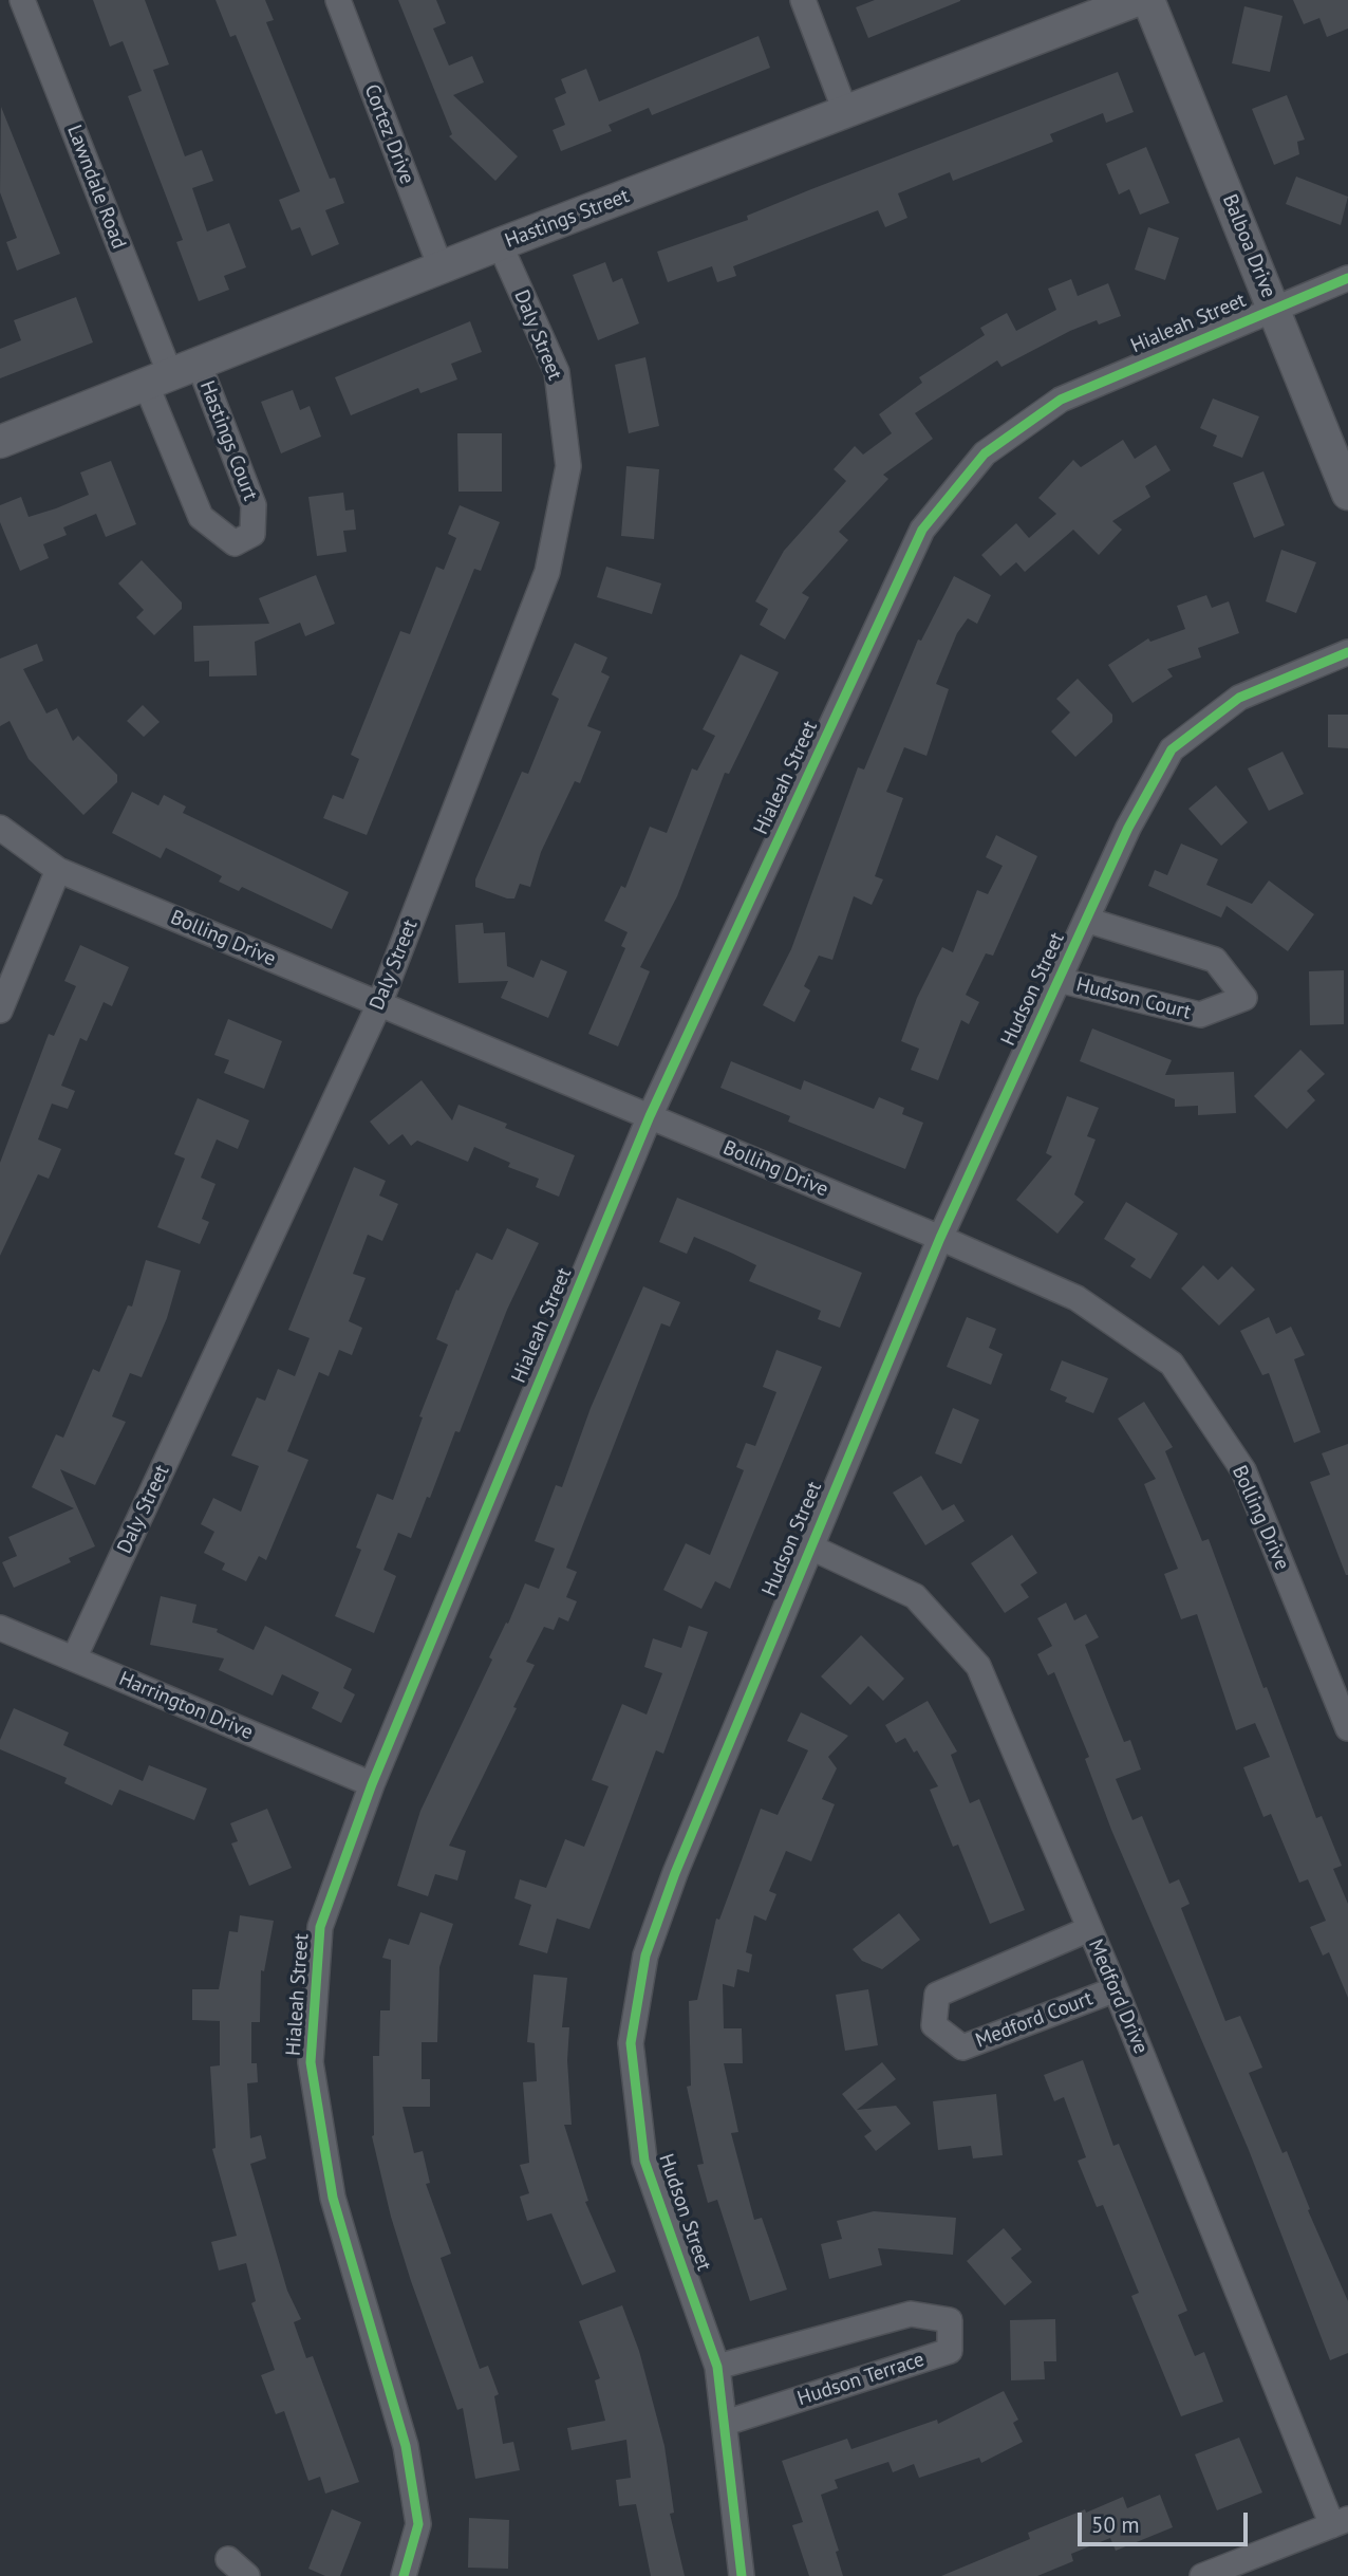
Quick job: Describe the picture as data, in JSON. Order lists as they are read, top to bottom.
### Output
{
  "streets": {
    "street": [
      "Cortez Drive",
      "Lawndale Road",
      "Hastings Street",
      "Balboa Drive",
      "Hialeah Street",
      "Daly Street",
      "Hastings Court",
      "Bolling Drive",
      "Hudson Street",
      "Hudson Court",
      "Harrington Drive",
      "Medford Drive",
      "Medford Court",
      "Hudson Terrace"
    ]
  },
  "crossings": [
    ["Cortez Drive", "Hastings Street"],
    ["Lawndale Road", "Hastings Street"],
    ["Lawndale Road", "Hastings Court"],
    ["Hastings Street", "Daly Street"],
    ["Hastings Street", "Hastings Court"],
    ["Balboa Drive", "Hialeah Street"],
    ["Hialeah Street", "Bolling Drive"],
    ["Hialeah Street", "Harrington Drive"],
    ["Daly Street", "Bolling Drive"],
    ["Daly Street", "Harrington Drive"],
    ["Bolling Drive", "Hudson Street"],
    ["Hudson Street", "Hudson Court"],
    ["Hudson Street", "Medford Drive"],
    ["Hudson Street", "Hudson Terrace"],
    ["Medford Drive", "Medford Court"]
  ],
  "scale_bar": "50 m"
}
